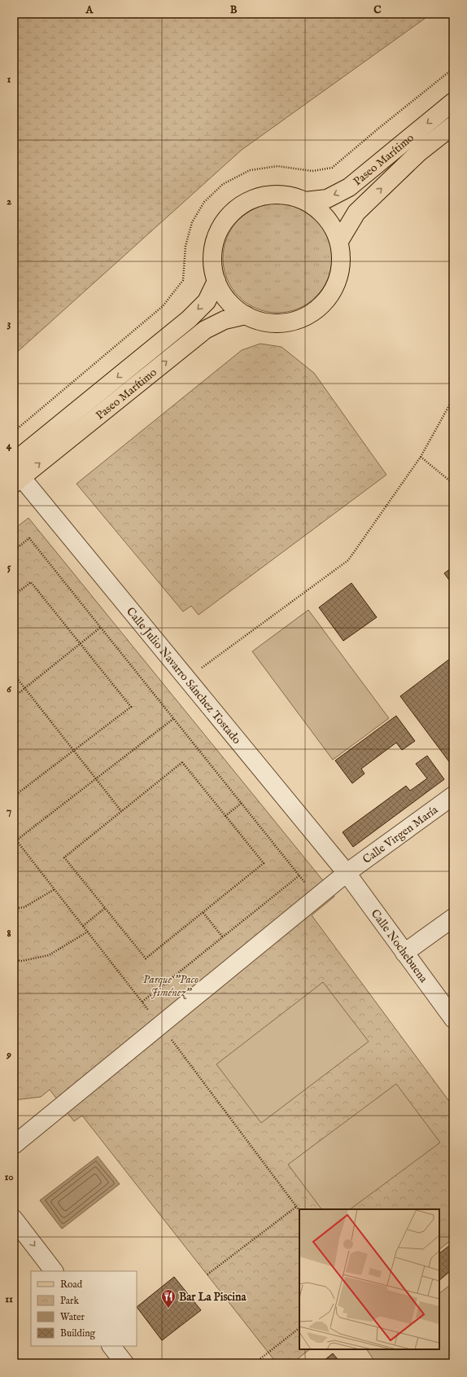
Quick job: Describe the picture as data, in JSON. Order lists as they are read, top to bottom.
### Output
{
  "streets": {
    "main road": ["Paseo Marítimo"],
    "street": ["Calle Julio Navarro Sánchez Tostado", "Calle Virgen María", "Calle Nochebuena"]
  },
  "crossings": [
    ["Paseo Marítimo", "Calle Julio Navarro Sánchez Tostado"],
    ["Calle Julio Navarro Sánchez Tostado", "Calle Virgen María"],
    ["Calle Julio Navarro Sánchez Tostado", "Calle Nochebuena"],
    ["Calle Virgen María", "Calle Nochebuena"]
  ],
  "parks": ["Parque \"Paco Jiménez\""],
  "places": {
    "restaurant": ["Bar La Piscina"]
  },
  "legend": [
    "Road",
    "Park",
    "Water",
    "Building"
  ],
  "grid": {
    "columns": ["A", "B", "C"],
    "rows": [
      "1",
      "2",
      "3",
      "4",
      "5",
      "6",
      "7",
      "8",
      "9",
      "10",
      "11"
    ]
  }
}
